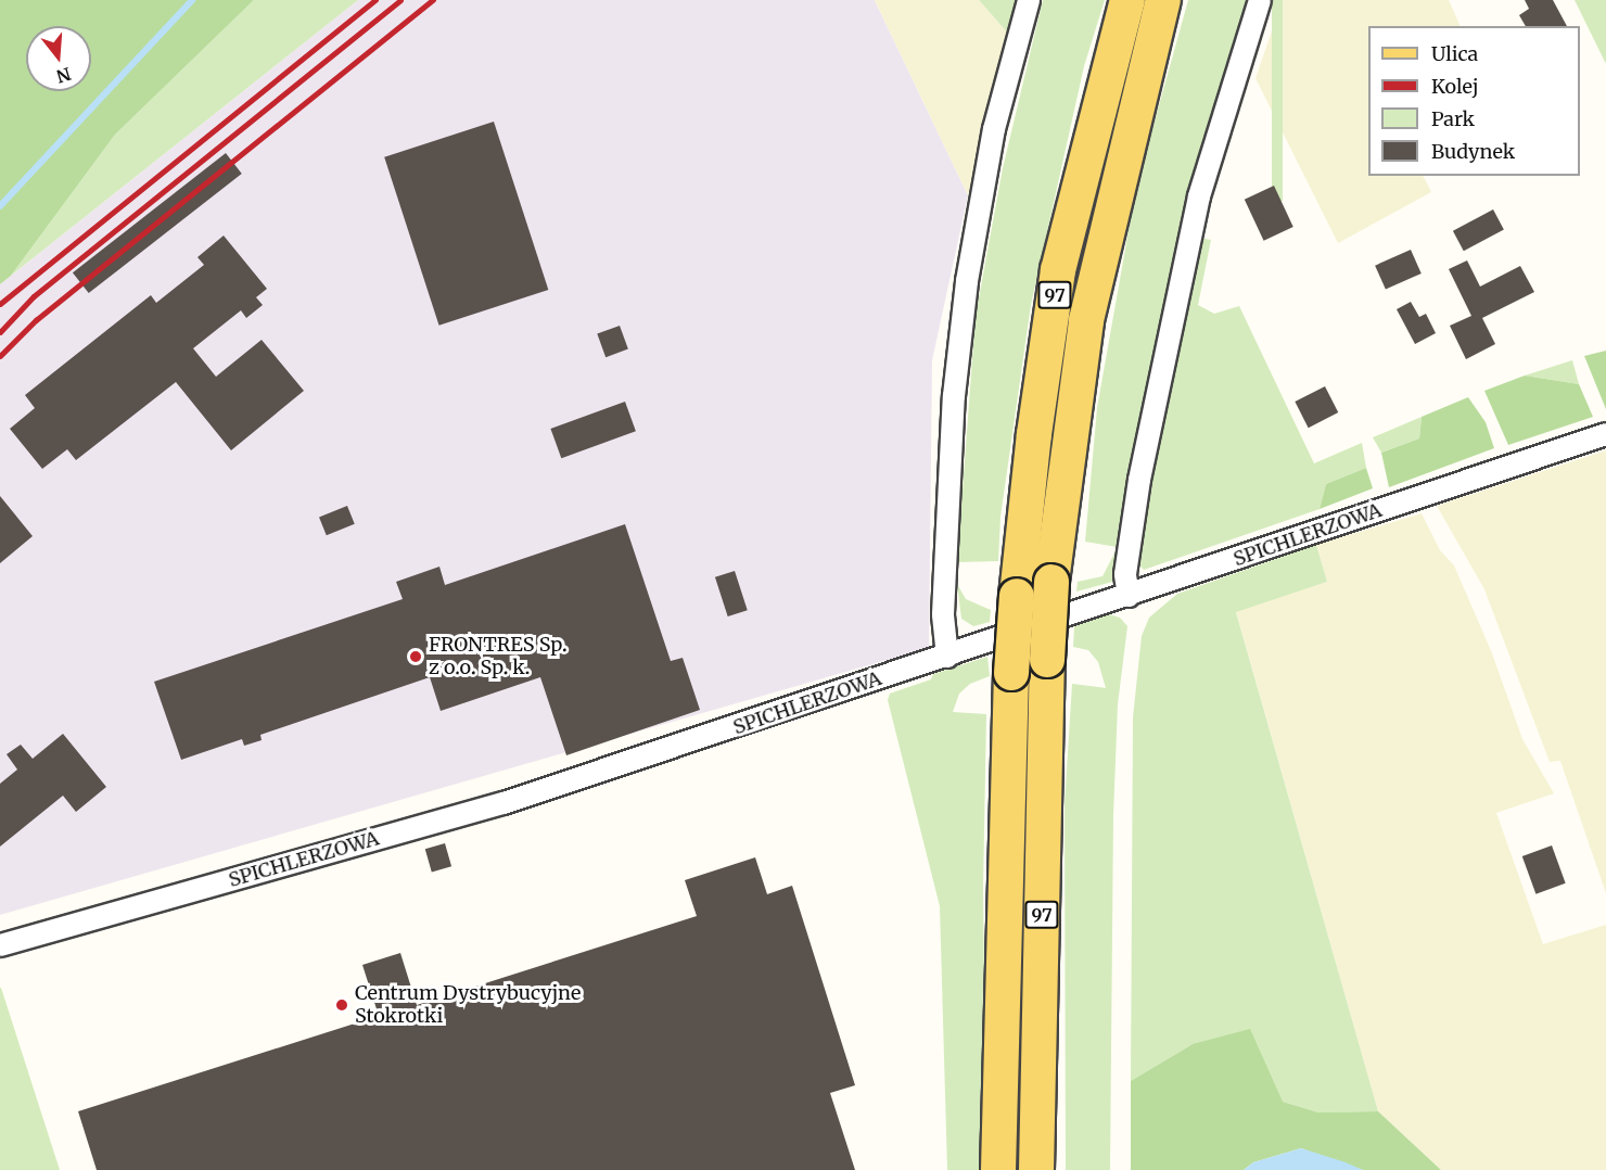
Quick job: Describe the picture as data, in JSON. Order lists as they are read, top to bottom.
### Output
{
  "streets": {
    "main road": ["97"],
    "street": ["SPICHLERZOWA"]
  },
  "places": ["FRONTRES Sp. z o.o. Sp. k.", "Centrum Dystrybucyjne Stokrotki"],
  "legend": [
    "Ulica",
    "Kolej",
    "Park",
    "Budynek"
  ],
  "north": "bottom"
}
